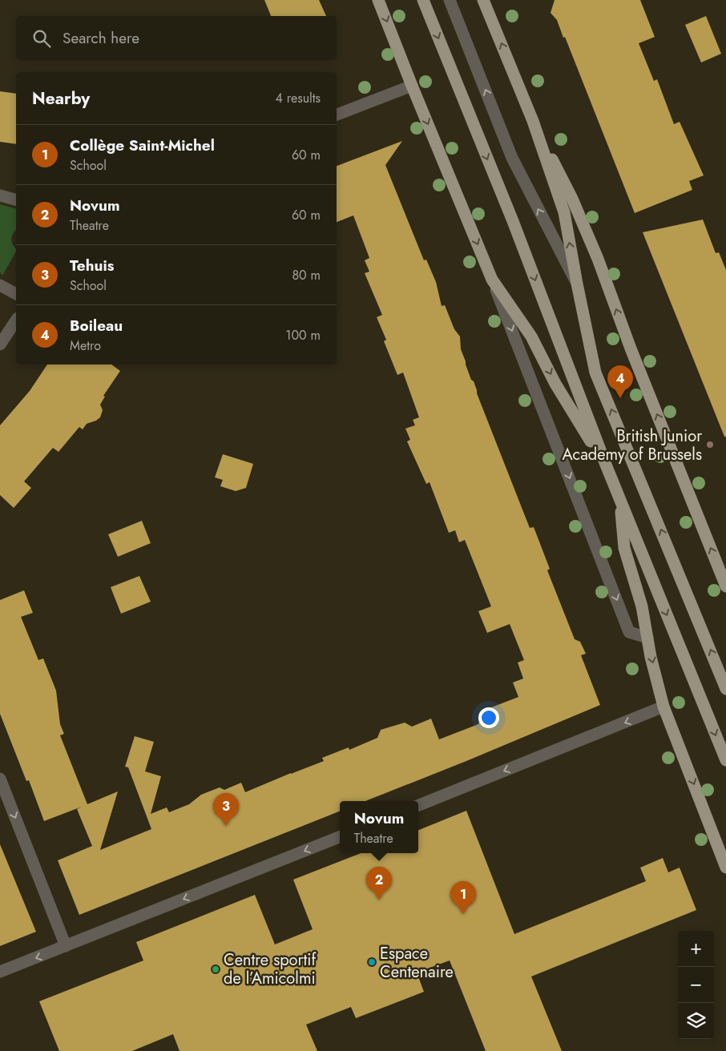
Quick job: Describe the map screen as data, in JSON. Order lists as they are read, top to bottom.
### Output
{
  "places": ["British Junior Academy of Brussels", "Espace Centenaire", "Centre sportif de l’Amicolmi"],
  "page": {
    "search": "Search here",
    "heading": ["Nearby", "4 results"],
    "list": [
      {
        "mark": "1",
        "name": "Collège Saint-Michel",
        "note": "School",
        "value": "60 m"
      },
      {
        "mark": "2",
        "name": "Novum",
        "note": "Theatre",
        "value": "60 m"
      },
      {
        "mark": "3",
        "name": "Tehuis",
        "note": "School",
        "value": "80 m"
      },
      {
        "mark": "4",
        "name": "Boileau",
        "note": "Metro",
        "value": "100 m"
      }
    ],
    "pins": [
      "4",
      "3",
      "2",
      "1"
    ],
    "popup": ["Novum", "Theatre"],
    "map_buttons": ["+", "−"]
  }
}
